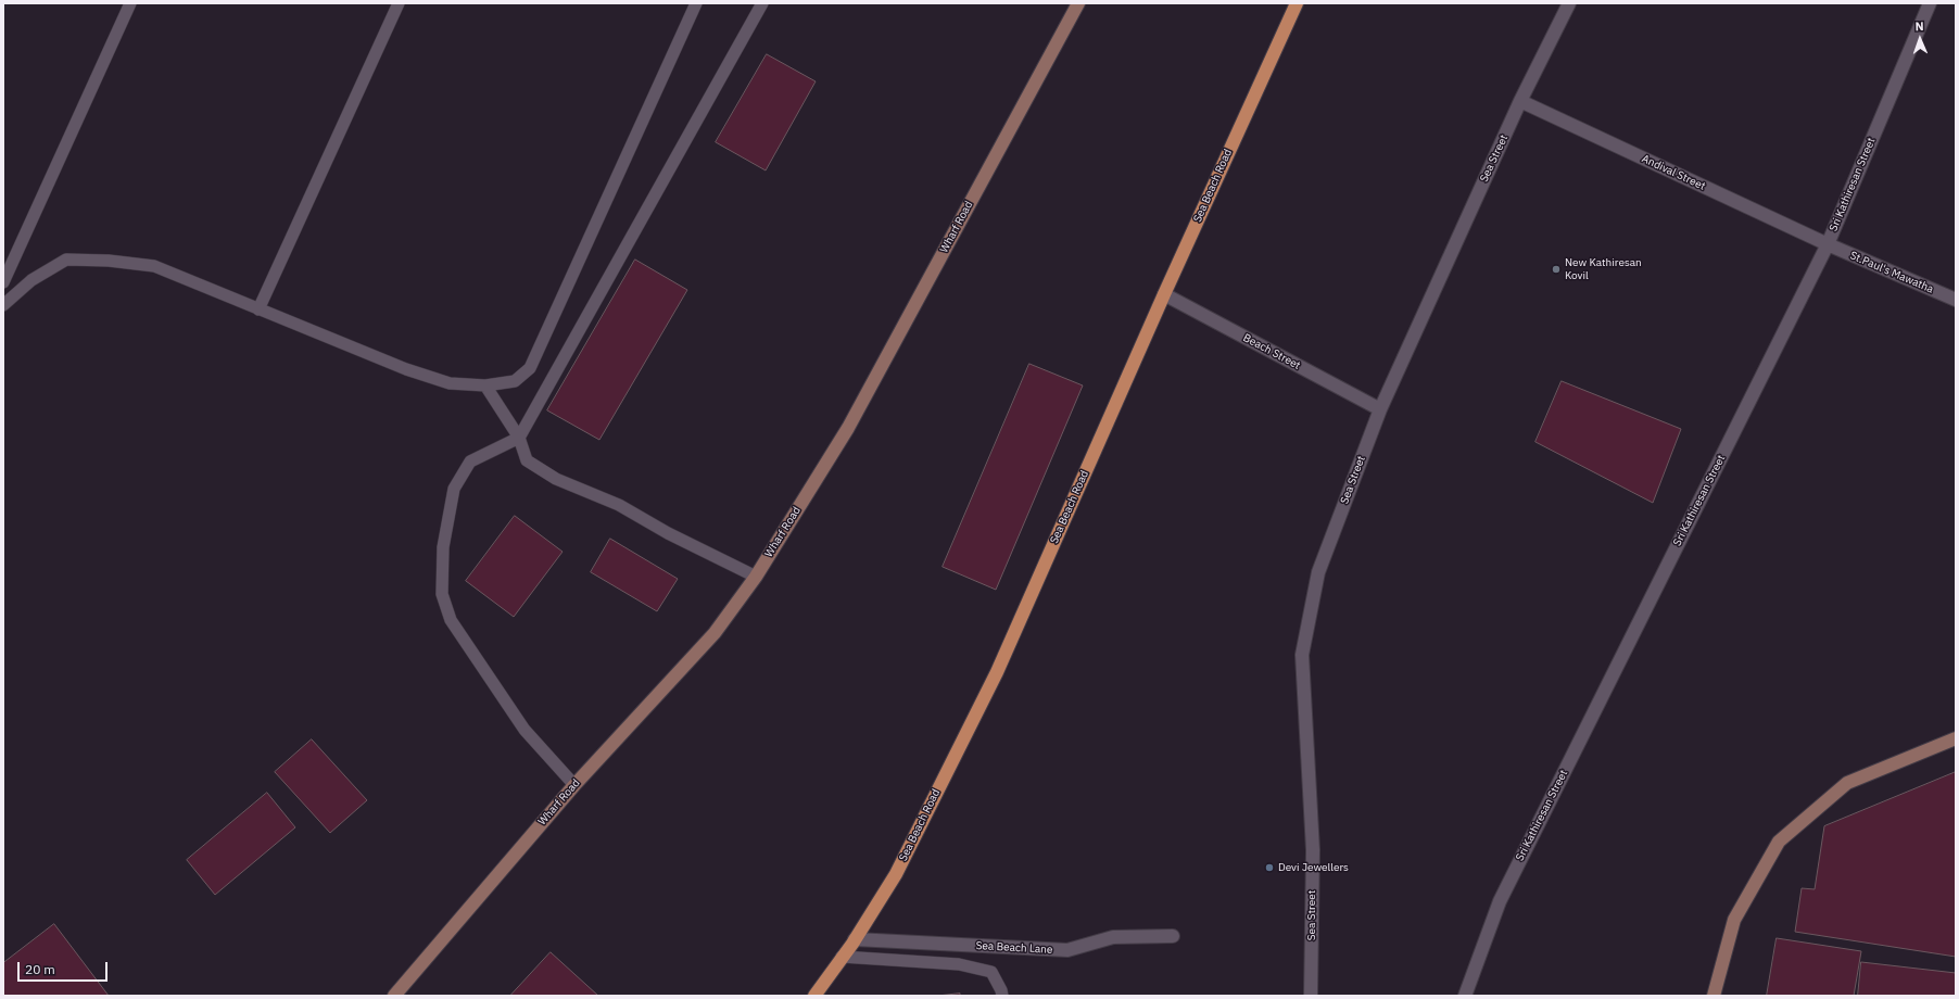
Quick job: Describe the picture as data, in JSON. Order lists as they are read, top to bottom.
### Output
{
  "streets": {
    "main road": ["Sea Beach Road", "Wharf Road"],
    "street": [
      "Sea Street",
      "Andival Street",
      "Sri Kathiresan Street",
      "St.Paul's Mawatha",
      "Beach Street",
      "Sea Beach Lane"
    ]
  },
  "crossings": [
    ["Sea Street", "Andival Street"],
    ["Sea Street", "Beach Street"],
    ["Andival Street", "Sri Kathiresan Street"],
    ["Andival Street", "St.Paul's Mawatha"],
    ["Sri Kathiresan Street", "St.Paul's Mawatha"],
    ["Sea Beach Road", "Beach Street"],
    ["Sea Beach Road", "Sea Beach Lane"]
  ],
  "places": ["New Kathiresan Kovil", "Devi Jewellers"],
  "scale_bar": "20 m",
  "north": "top"
}
